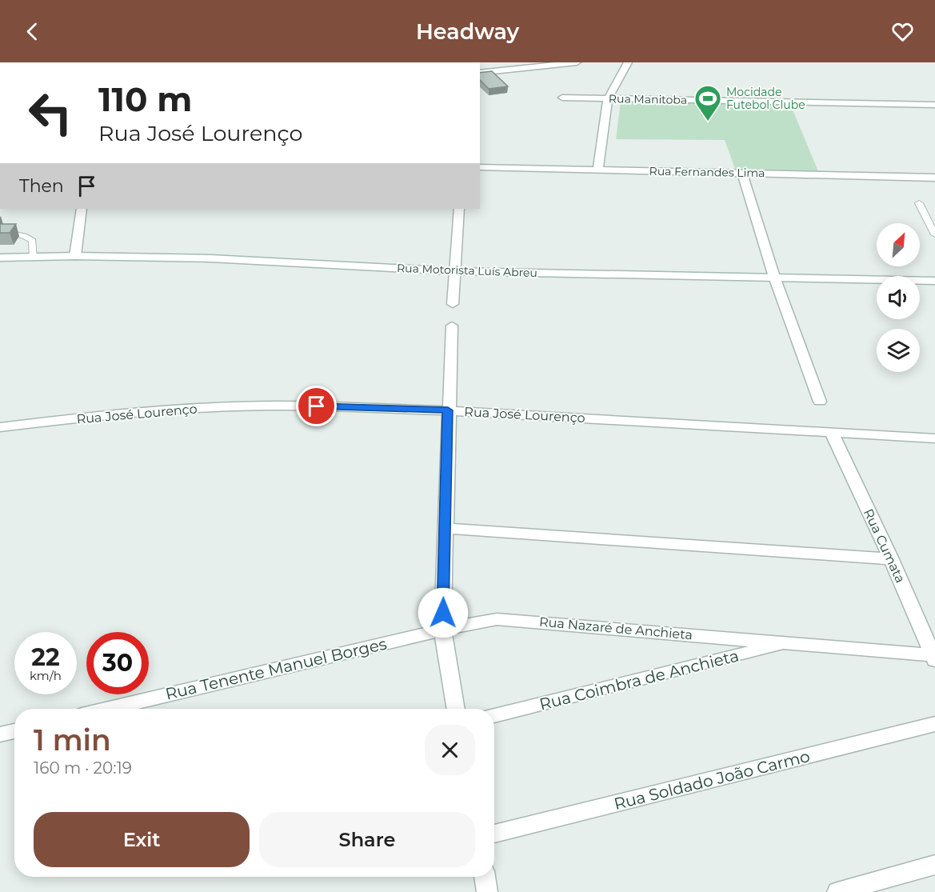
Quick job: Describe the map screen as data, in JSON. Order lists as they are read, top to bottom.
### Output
{
  "streets": {
    "street": [
      "Rua Manitoba",
      "Rua Fernandes Lima",
      "Rua Motorista Luís Abreu",
      "Rua José Lourenço",
      "Rua Cumata",
      "Rua Nazaré de Anchieta",
      "Rua Tenente Manuel Borges",
      "Rua Coimbra de Anchieta",
      "Rua Soldado João Carmo"
    ]
  },
  "crossings": [
    ["Rua José Lourenço", "Rua Cumata"],
    ["Rua Cumata", "Rua Nazaré de Anchieta"],
    ["Rua Nazaré de Anchieta", "Rua Tenente Manuel Borges"],
    ["Rua Nazaré de Anchieta", "Rua Coimbra de Anchieta"]
  ],
  "places": {
    "sports": ["Mocidade Futebol Clube"]
  },
  "north": "top right",
  "page": {
    "header": "Headway",
    "turn": ["110 m", "Rua José Lourenço"],
    "then": "Then",
    "speed": "22 km/h",
    "limit": "30",
    "heading": ["1 min", "160 m · 20:19"],
    "buttons": ["Exit", "Share"]
  }
}
